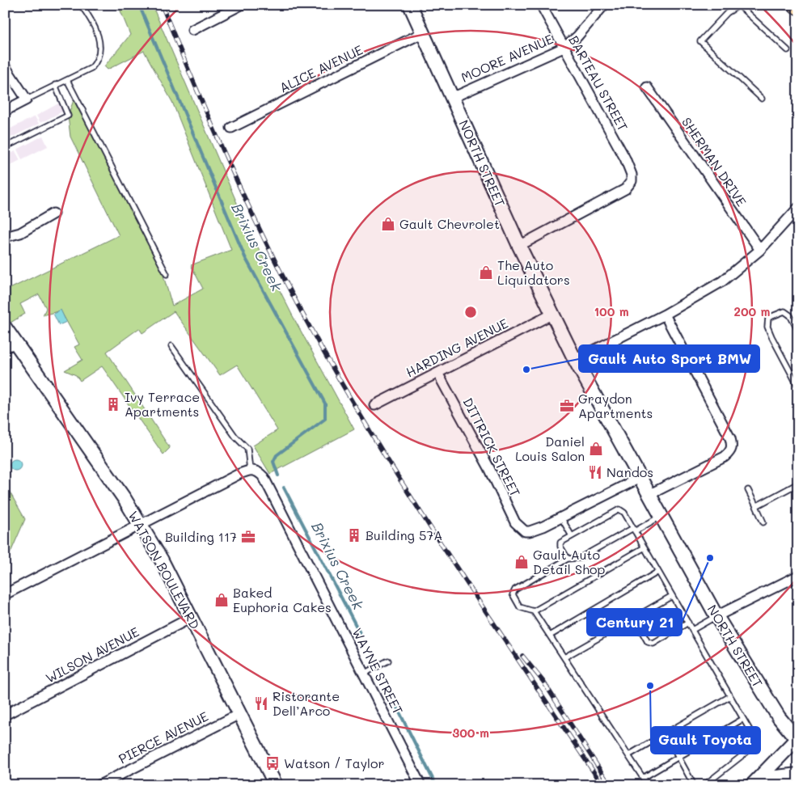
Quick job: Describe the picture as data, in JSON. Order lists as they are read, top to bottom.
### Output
{
  "streets": {
    "street": [
      "MOORE AVENUE",
      "ALICE AVENUE",
      "BARTEAU STREET",
      "SHERMAN DRIVE",
      "NORTH STREET",
      "HARDING AVENUE",
      "DITTRICK STREET",
      "WATSON BOULEVARD",
      "WILSON AVENUE",
      "WAYNE STREET",
      "PIERCE AVENUE"
    ]
  },
  "crossings": [
    ["MOORE AVENUE", "BARTEAU STREET"],
    ["MOORE AVENUE", "NORTH STREET"],
    ["ALICE AVENUE", "NORTH STREET"],
    ["BARTEAU STREET", "NORTH STREET"],
    ["NORTH STREET", "HARDING AVENUE"],
    ["HARDING AVENUE", "DITTRICK STREET"],
    ["WATSON BOULEVARD", "WILSON AVENUE"],
    ["WATSON BOULEVARD", "PIERCE AVENUE"]
  ],
  "water": ["Brixius Creek"],
  "places": {
    "shop": [
      "Gault Chevrolet",
      "The Auto Liquidators",
      "Daniel Louis Salon",
      "Gault Auto Detail Shop",
      "Baked Euphoria Cakes"
    ],
    "other": ["Gault Auto Sport BMW", "Century 21", "Gault Toyota"],
    "building": ["Ivy Terrace Apartments", "Building 57A"],
    "office": ["Graydon Apartments", "Building 117"],
    "restaurant": ["Nandos", "Ristorante Dell’Arco"],
    "bus stop": ["Watson / Taylor"]
  },
  "rings": ["100 m", "200 m", "300 m"]
}
